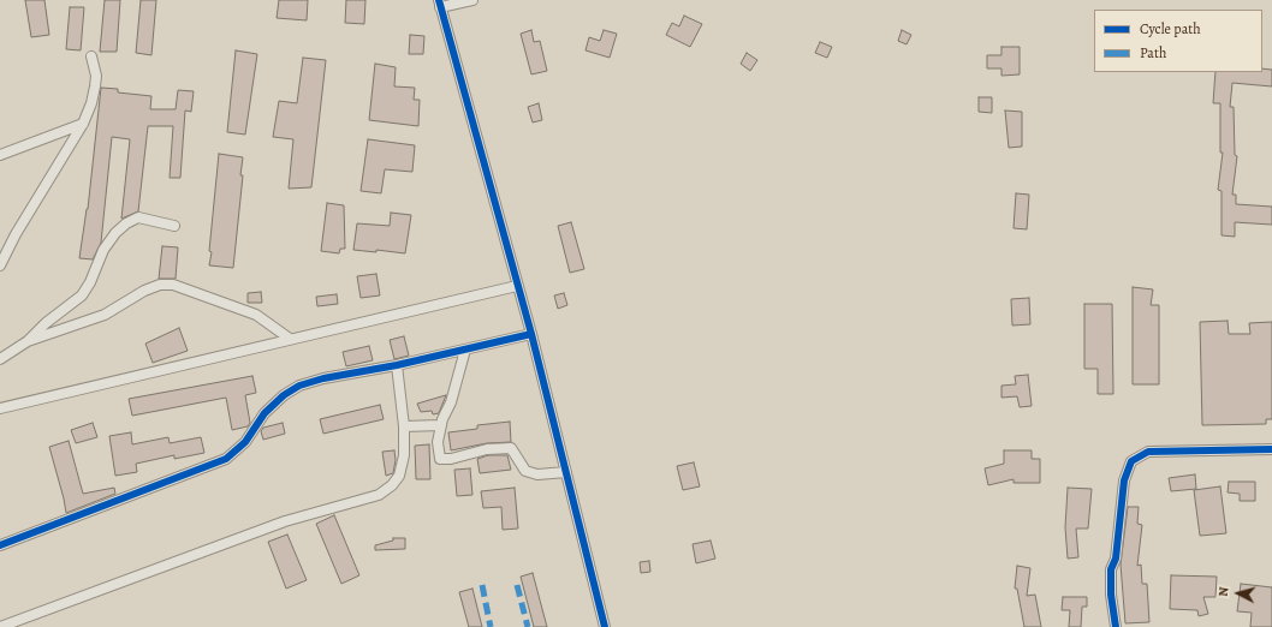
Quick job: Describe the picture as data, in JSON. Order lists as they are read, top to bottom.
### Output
{
  "legend": ["Cycle path", "Path"],
  "north": "left"
}
